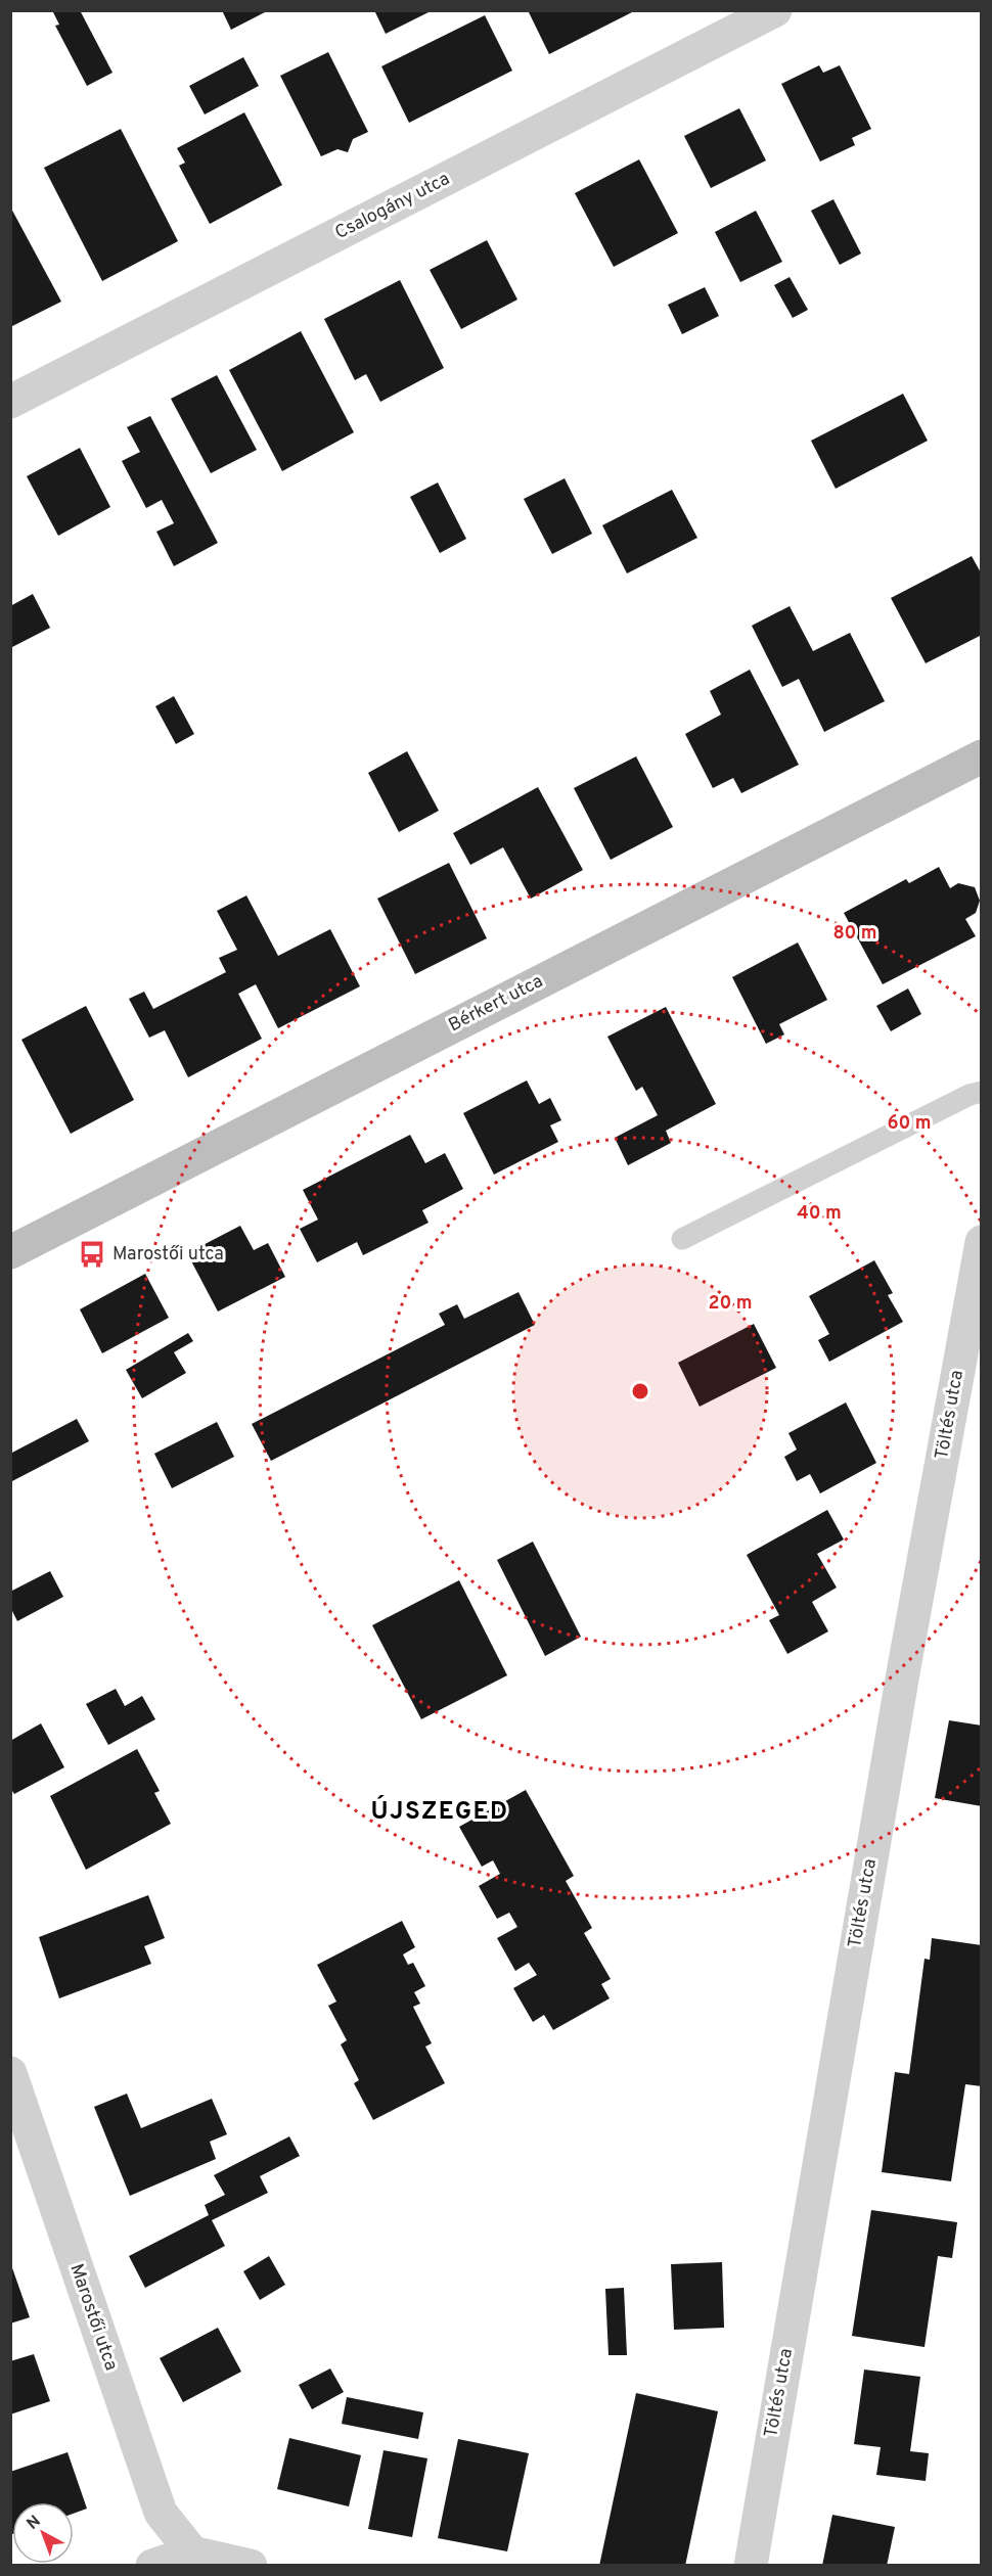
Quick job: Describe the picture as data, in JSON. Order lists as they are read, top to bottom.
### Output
{
  "streets": {
    "street": [
      "Csalogány utca",
      "Bérkert utca",
      "Töltés utca",
      "Marostői utca"
    ]
  },
  "districts": ["ÚJSZEGED"],
  "places": {
    "bus stop": ["Marostői utca"]
  },
  "north": "top left",
  "rings": [
    "80 m",
    "60 m",
    "40 m",
    "20 m"
  ]
}
